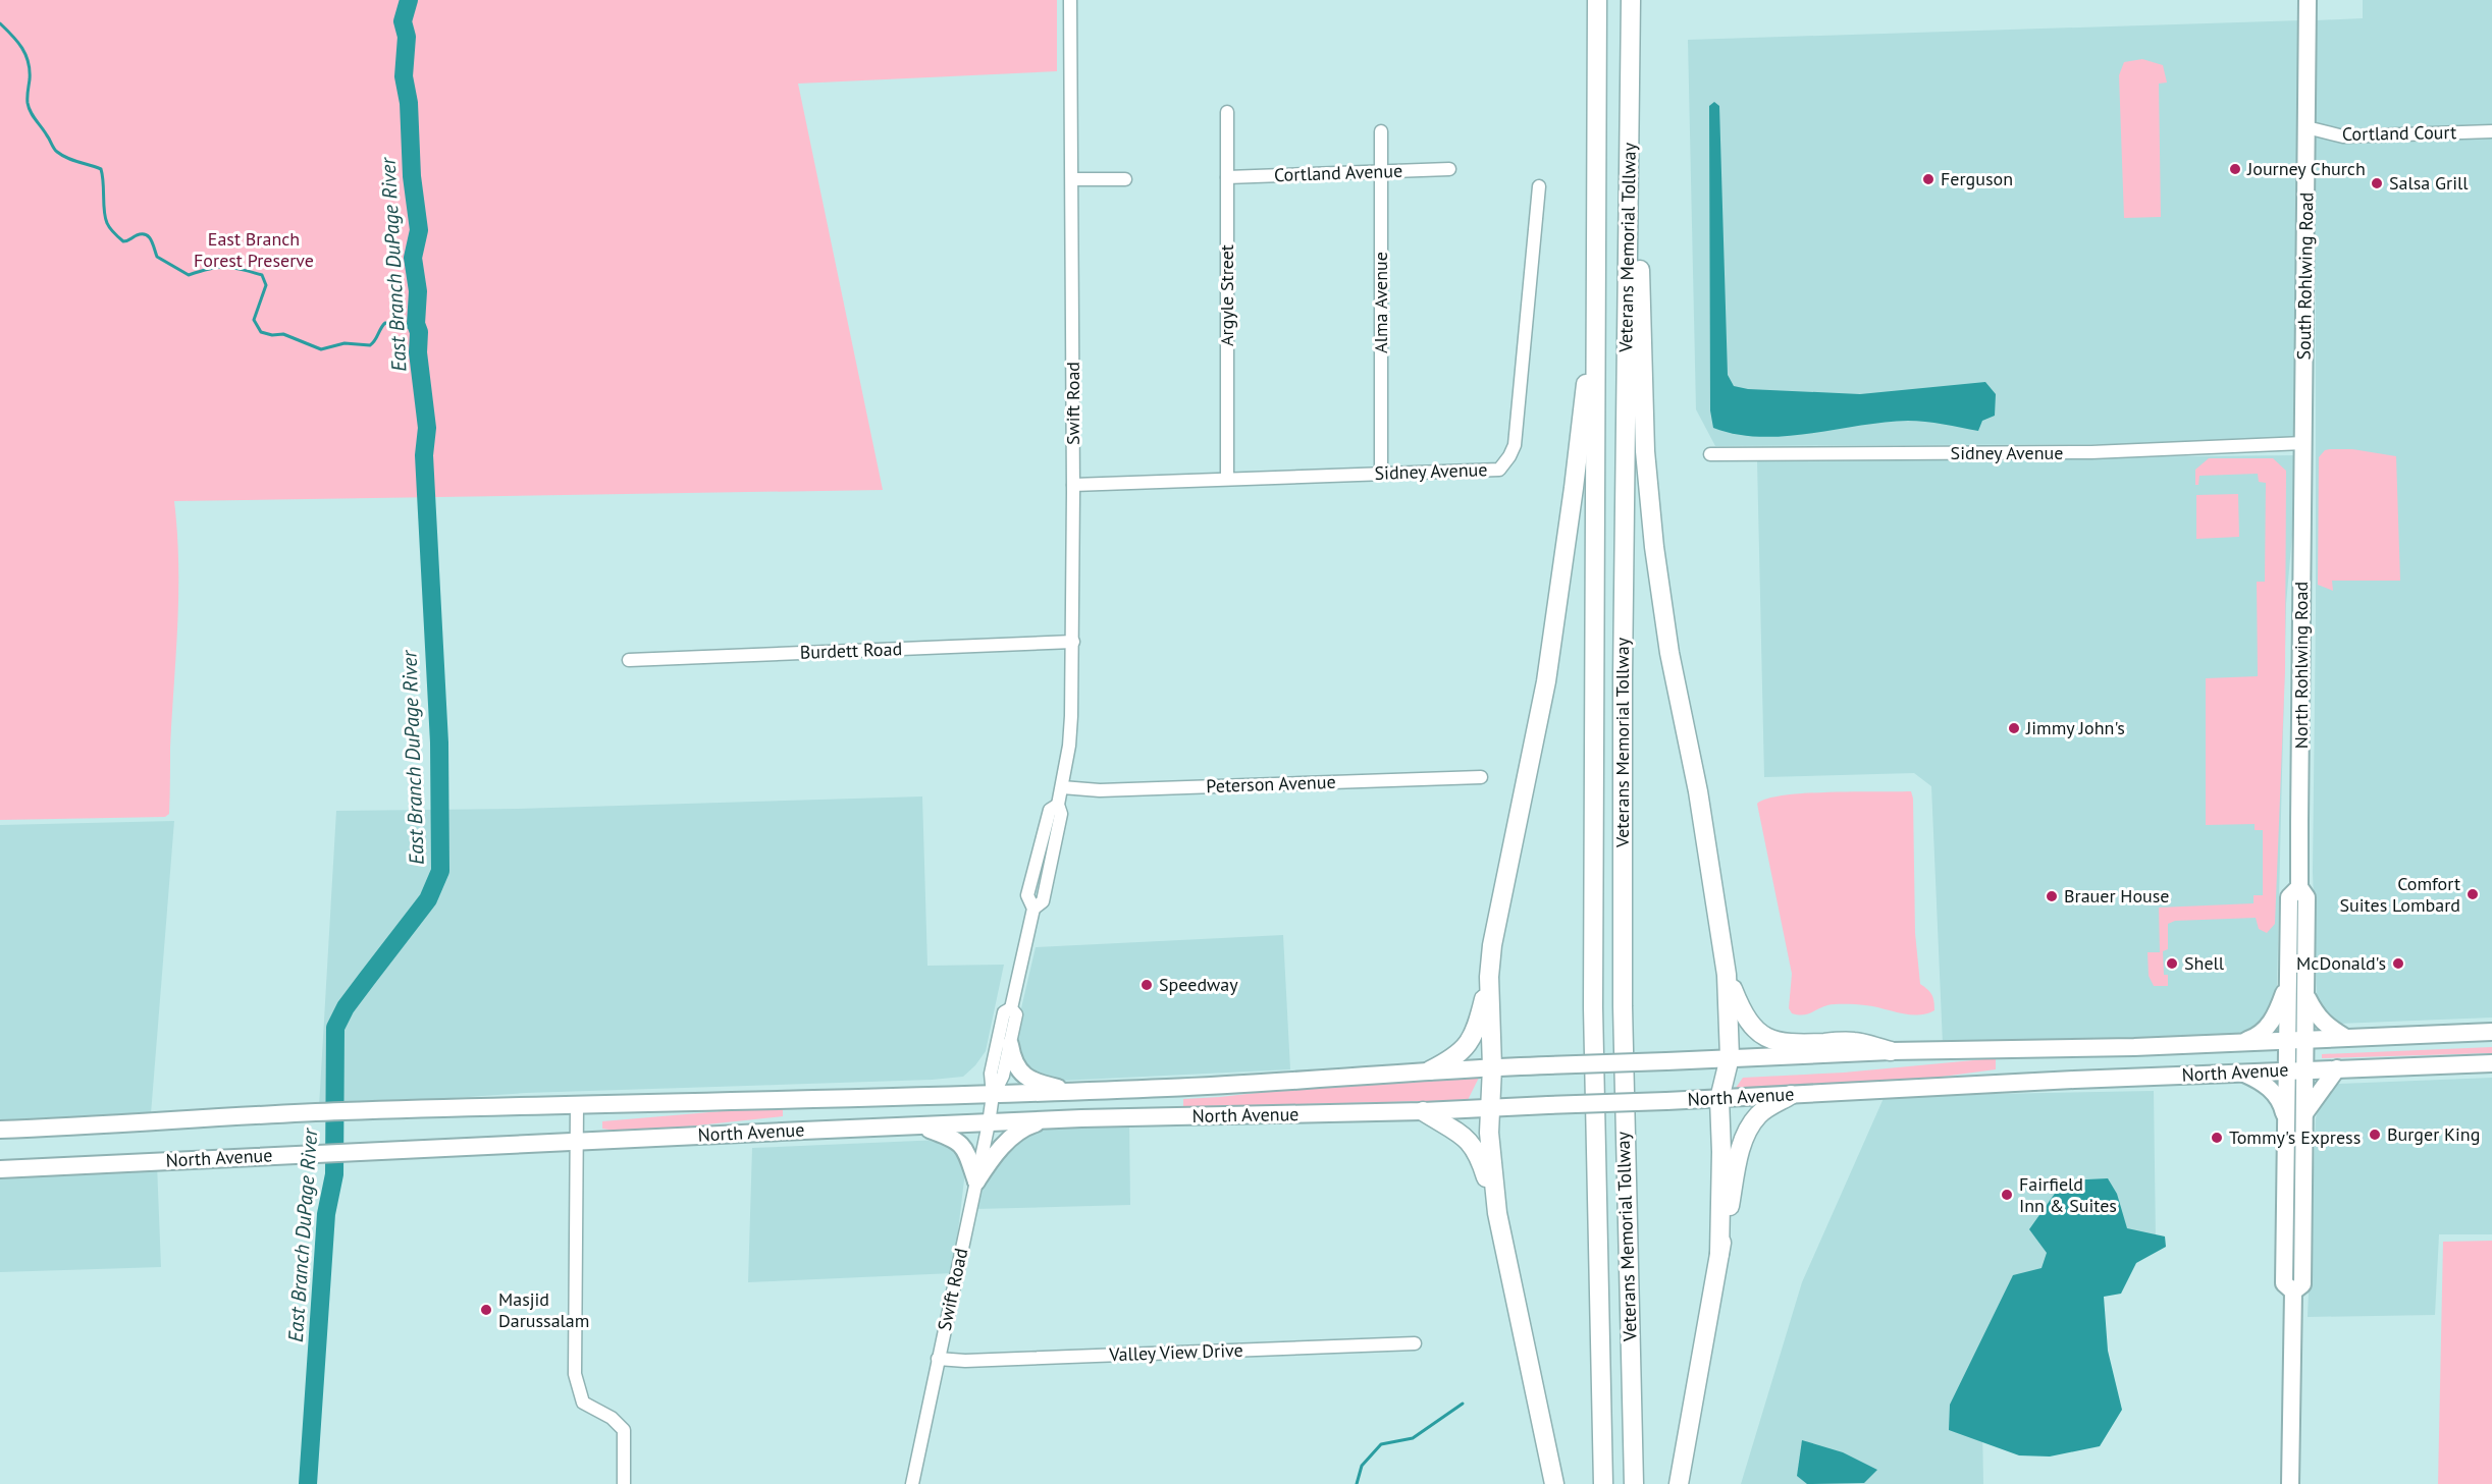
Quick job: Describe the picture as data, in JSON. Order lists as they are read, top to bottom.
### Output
{
  "streets": {
    "highway": ["Veterans Memorial Tollway"],
    "main road": ["South Rohlwing Road", "North Rohlwing Road", "North Avenue"],
    "street": [
      "Cortland Court",
      "Cortland Avenue",
      "Argyle Street",
      "Alma Avenue",
      "Swift Road",
      "Sidney Avenue",
      "Burdett Road",
      "Peterson Avenue",
      "Valley View Drive"
    ]
  },
  "crossings": [
    ["Cortland Court", "South Rohlwing Road"],
    ["Cortland Avenue", "Argyle Street"],
    ["Cortland Avenue", "Alma Avenue"],
    ["South Rohlwing Road", "Sidney Avenue"],
    ["South Rohlwing Road", "North Rohlwing Road"],
    ["Argyle Street", "Sidney Avenue"],
    ["Alma Avenue", "Sidney Avenue"],
    ["Swift Road", "Sidney Avenue"],
    ["Swift Road", "Burdett Road"],
    ["Swift Road", "Peterson Avenue"],
    ["Swift Road", "North Avenue"],
    ["Swift Road", "Valley View Drive"],
    ["Sidney Avenue", "North Rohlwing Road"],
    ["North Rohlwing Road", "North Avenue"]
  ],
  "water": ["East Branch DuPage River"],
  "parks": ["East Branch Forest Preserve"],
  "places": [
    "Journey Church",
    "Ferguson",
    "Salsa Grill",
    "Jimmy John's",
    "Comfort Suites Lombard",
    "Brauer House",
    "Shell",
    "McDonald's",
    "Speedway",
    "Burger King",
    "Tommy's Express",
    "Fairfield Inn & Suites",
    "Masjid Darussalam"
  ]
}
